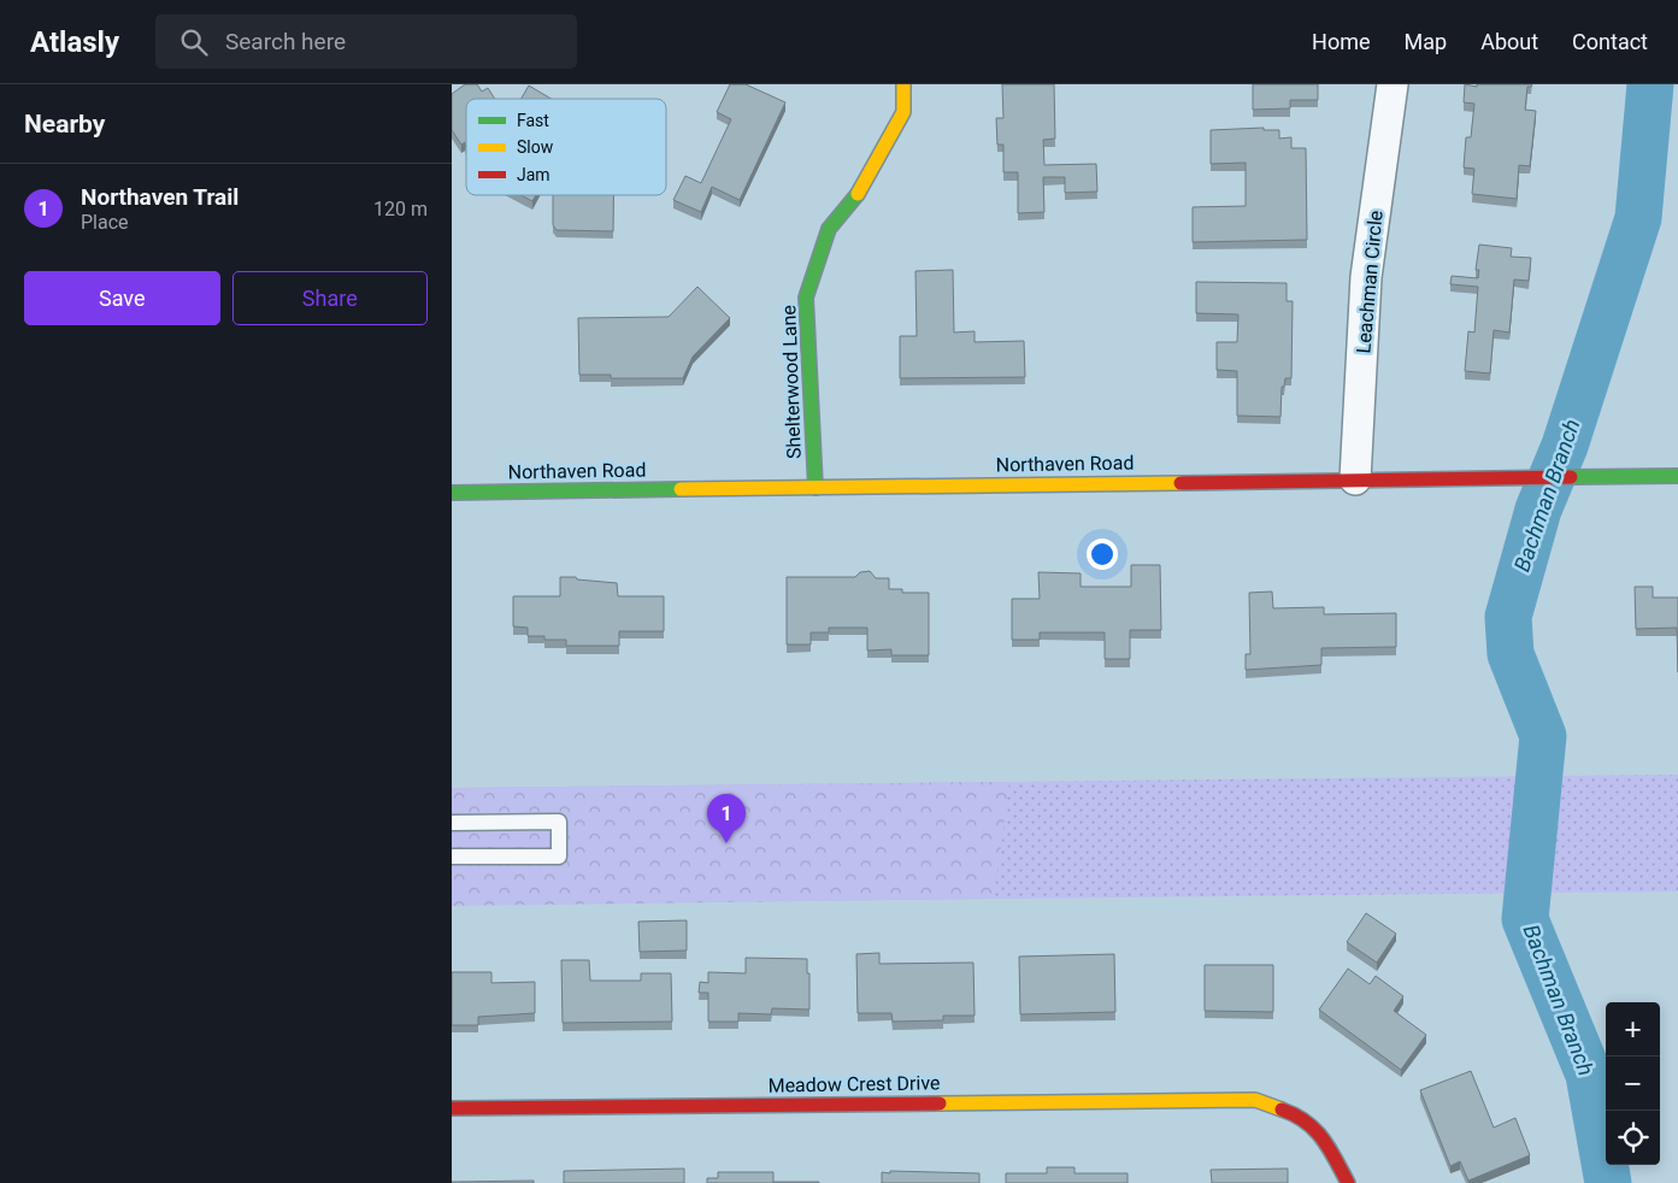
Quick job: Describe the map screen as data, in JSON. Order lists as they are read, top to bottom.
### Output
{
  "streets": {
    "street": [
      "Leachman Circle",
      "Shelterwood Lane",
      "Northaven Road",
      "Meadow Crest Drive"
    ]
  },
  "crossings": [
    ["Leachman Circle", "Northaven Road"],
    ["Shelterwood Lane", "Northaven Road"]
  ],
  "water": ["Bachman Branch"],
  "legend": ["Fast", "Slow", "Jam"],
  "page": {
    "header": "Atlasly",
    "search": "Search here",
    "nav": [
      "Home",
      "Map",
      "About",
      "Contact"
    ],
    "heading": "Nearby",
    "list": [
      {
        "mark": "1",
        "name": "Northaven Trail",
        "note": "Place",
        "value": "120 m"
      }
    ],
    "buttons": ["Save", "Share"],
    "pins": "1",
    "map_buttons": ["+", "−"]
  }
}
